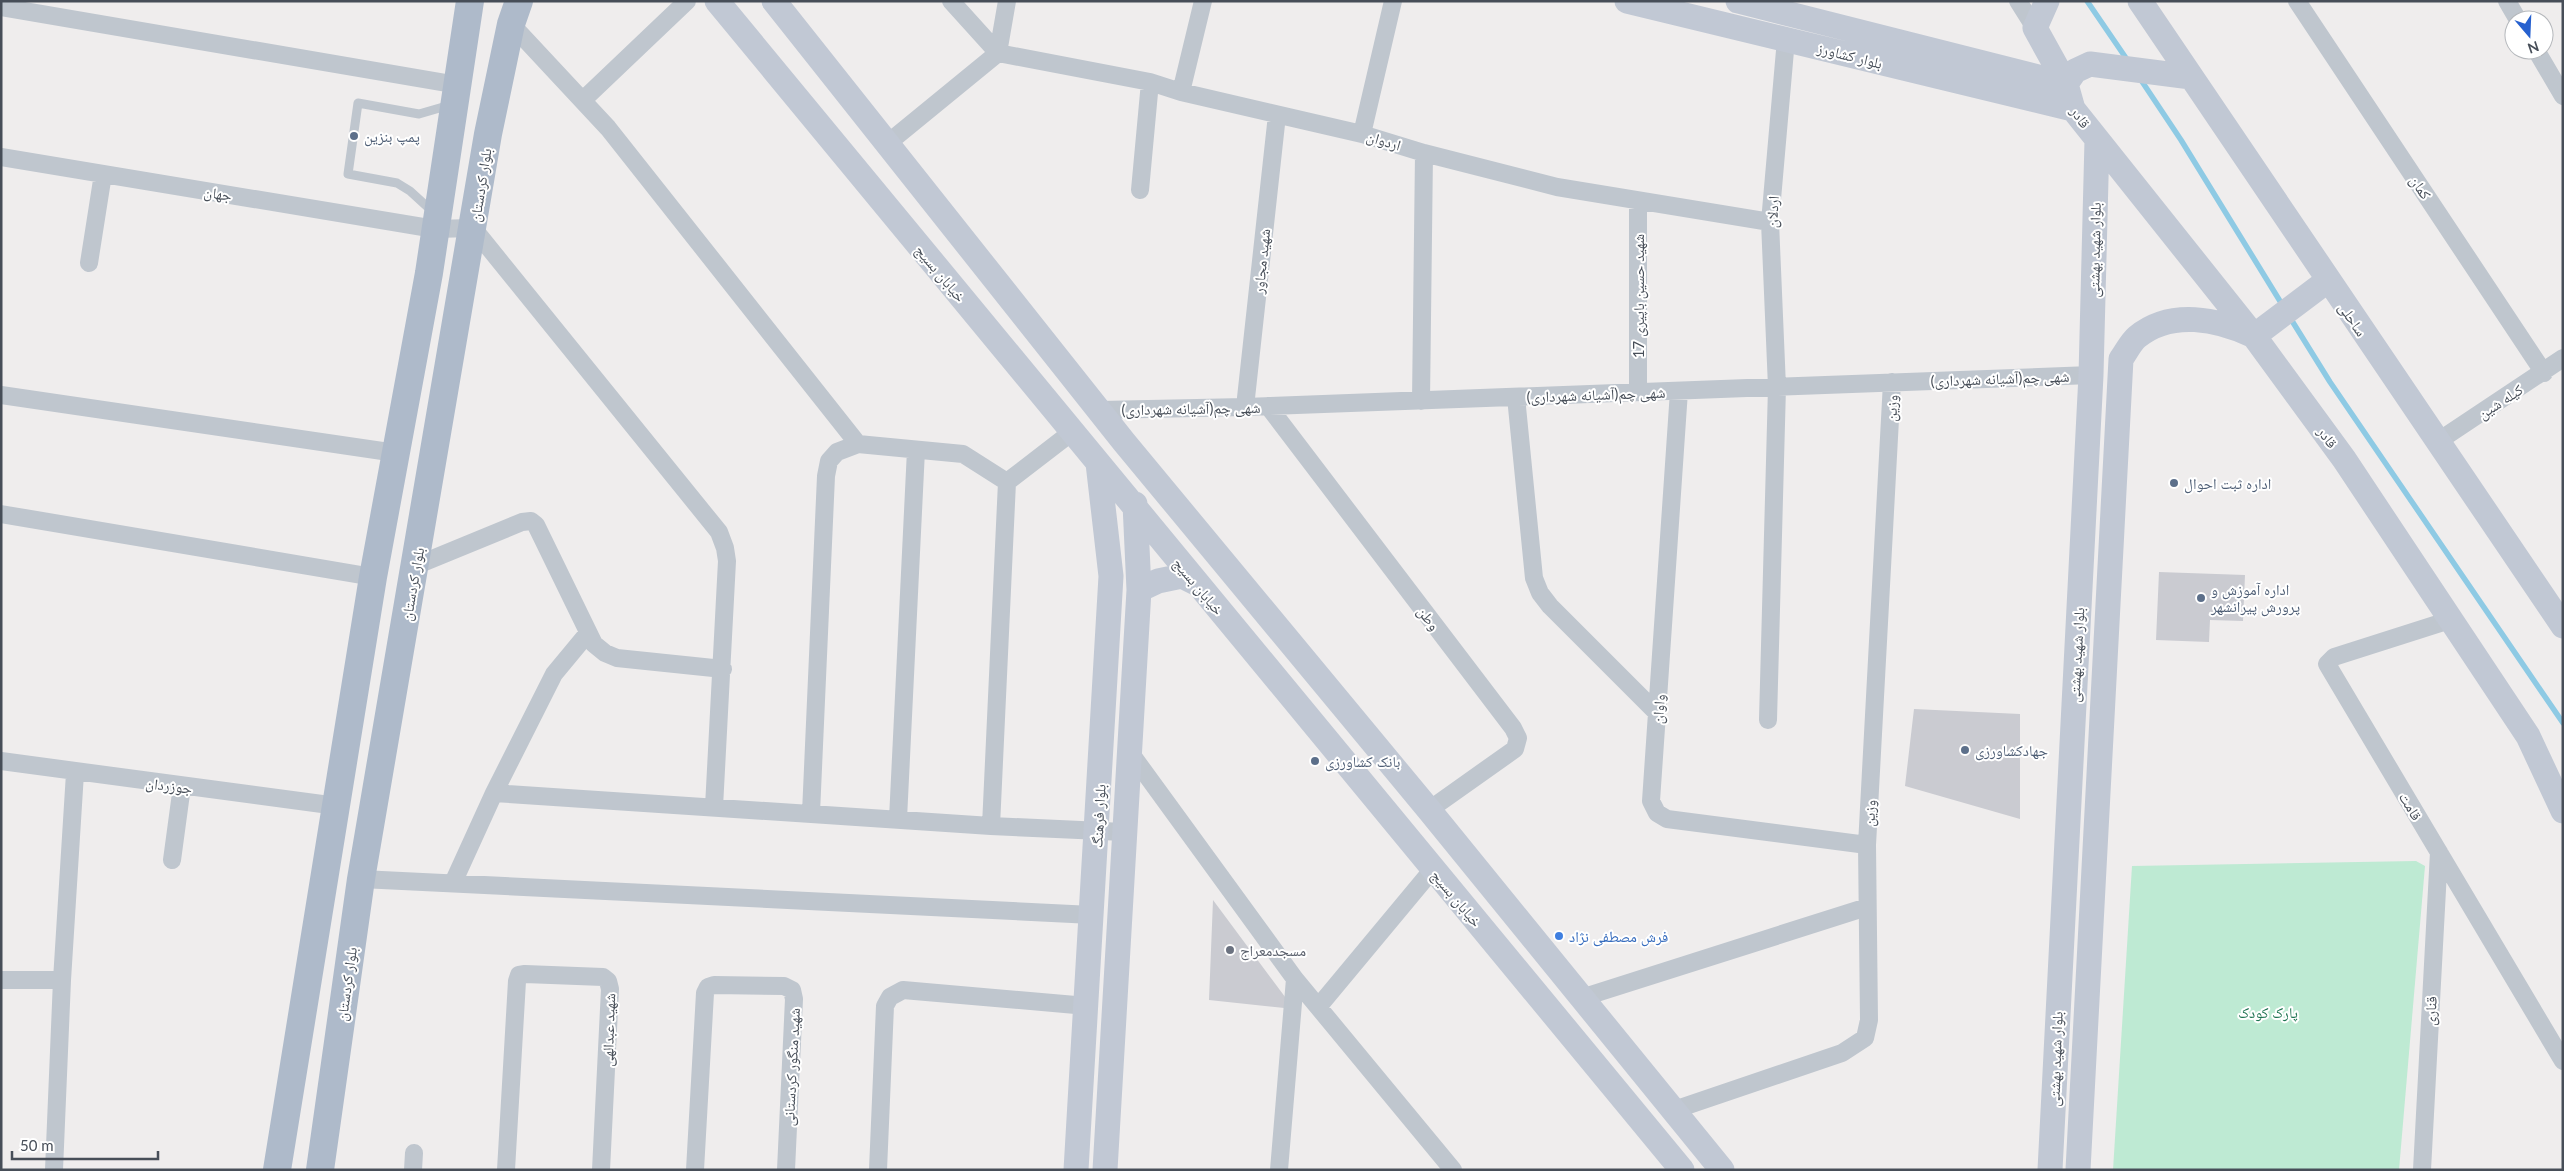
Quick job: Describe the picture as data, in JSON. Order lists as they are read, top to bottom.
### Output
{
  "streets": {
    "main road": [
      "بلوار کشاورز",
      "قادر",
      "بلوار کردستان",
      "بلوار شهید بهشتی",
      "خیابان بسیج",
      "ساحلی",
      "بلوار فرهنگ"
    ],
    "street": [
      "اردوان",
      "کمان",
      "جهان",
      "اردلان",
      "شهید مجاور",
      "شهید حسین باپیری 17",
      "شهی چم(آشیانه شهرداری)",
      "کیله شین",
      "وزین",
      "وطن",
      "واوان",
      "جوزردان",
      "قامت",
      "قناری",
      "شهید عبدالهی",
      "شهید منگور کردستانی"
    ]
  },
  "crossings": [
    ["بلوار کشاورز", "قادر"],
    ["بلوار کشاورز", "اردلان"],
    ["قادر", "بلوار شهید بهشتی"],
    ["قادر", "قامت"],
    ["اردوان", "اردلان"],
    ["اردوان", "شهید مجاور"],
    ["اردوان", "شهید حسین باپیری 17"],
    ["بلوار کردستان", "جهان"],
    ["کمان", "کیله شین"],
    ["اردلان", "شهی چم(آشیانه شهرداری)"],
    ["بلوار شهید بهشتی", "شهی چم(آشیانه شهرداری)"],
    ["شهید مجاور", "شهی چم(آشیانه شهرداری)"],
    ["خیابان بسیج", "بلوار فرهنگ"],
    ["شهید حسین باپیری 17", "شهی چم(آشیانه شهرداری)"],
    ["ساحلی", "کیله شین"],
    ["شهی چم(آشیانه شهرداری)", "وزین"],
    ["شهی چم(آشیانه شهرداری)", "وطن"],
    ["شهی چم(آشیانه شهرداری)", "واوان"],
    ["وزین", "واوان"],
    ["قامت", "قناری"]
  ],
  "parks": ["پارک کودک"],
  "places": [
    "پمپ بنزین",
    "اداره ثبت احوال",
    "اداره آموزش و پرورش پیرانشهر",
    "جهادکشاورزی",
    "بانک کشاورزی",
    "فرش مصطفی نژاد",
    "مسجدمعراج"
  ],
  "scale_bar": "50 m",
  "north": "bottom"
}
